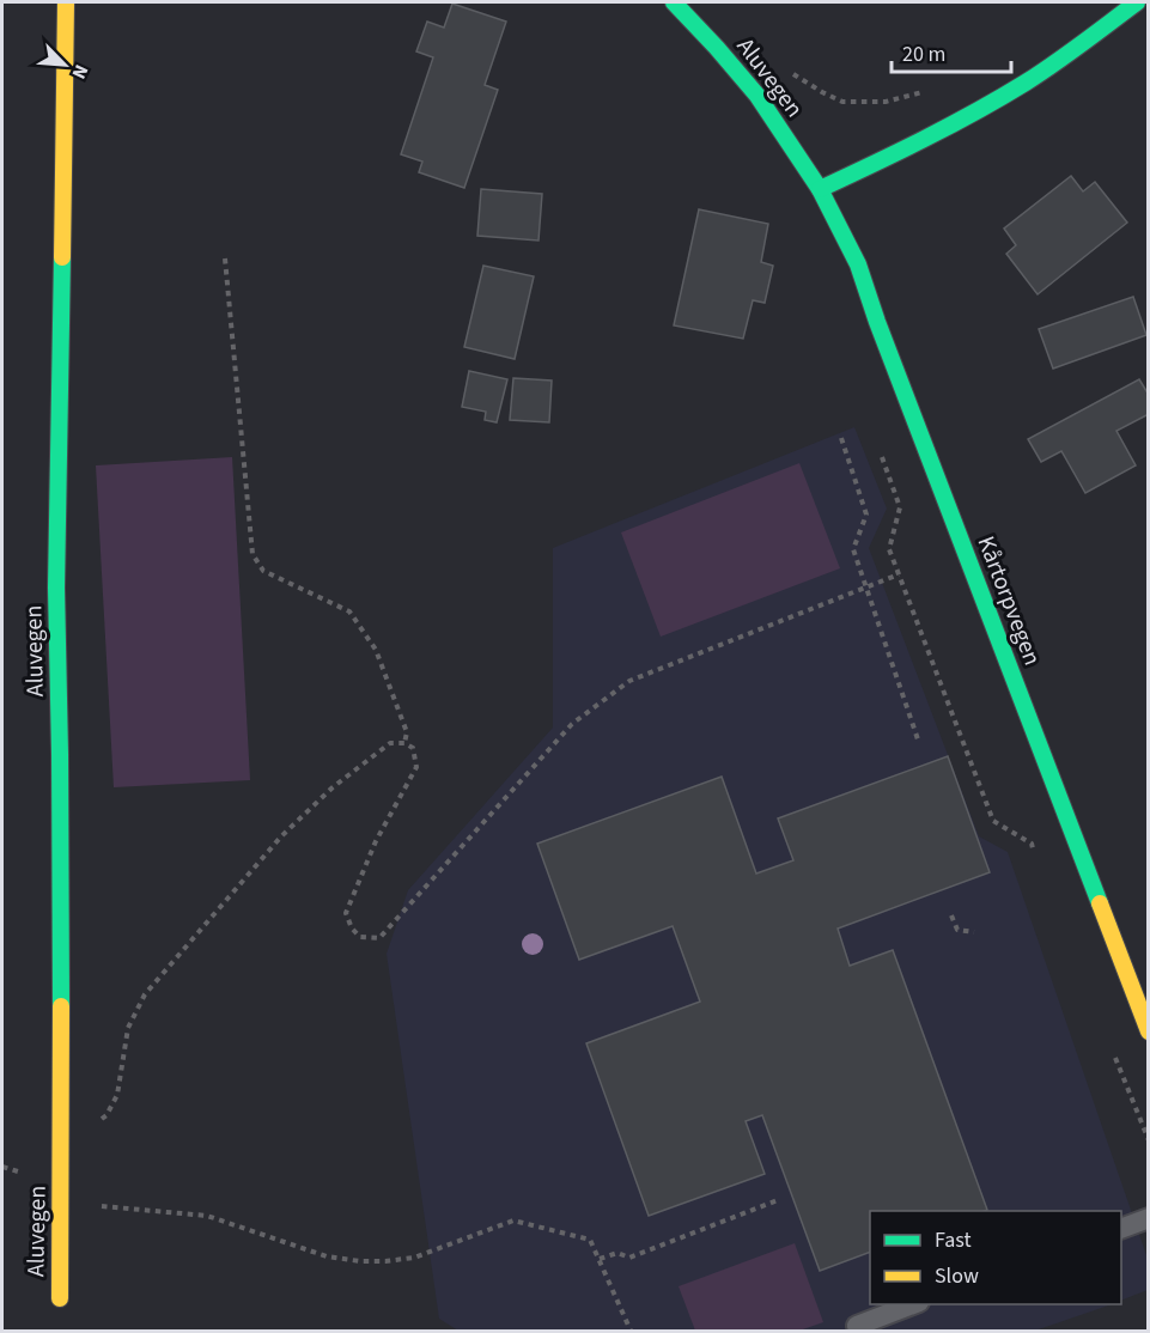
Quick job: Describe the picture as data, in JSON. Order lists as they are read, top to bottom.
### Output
{
  "streets": {
    "main road": ["Aluvegen", "Kårtorpvegen"]
  },
  "crossings": [
    ["Aluvegen", "Kårtorpvegen"]
  ],
  "legend": ["Fast", "Slow"],
  "scale_bar": "20 m",
  "north": "bottom right"
}
